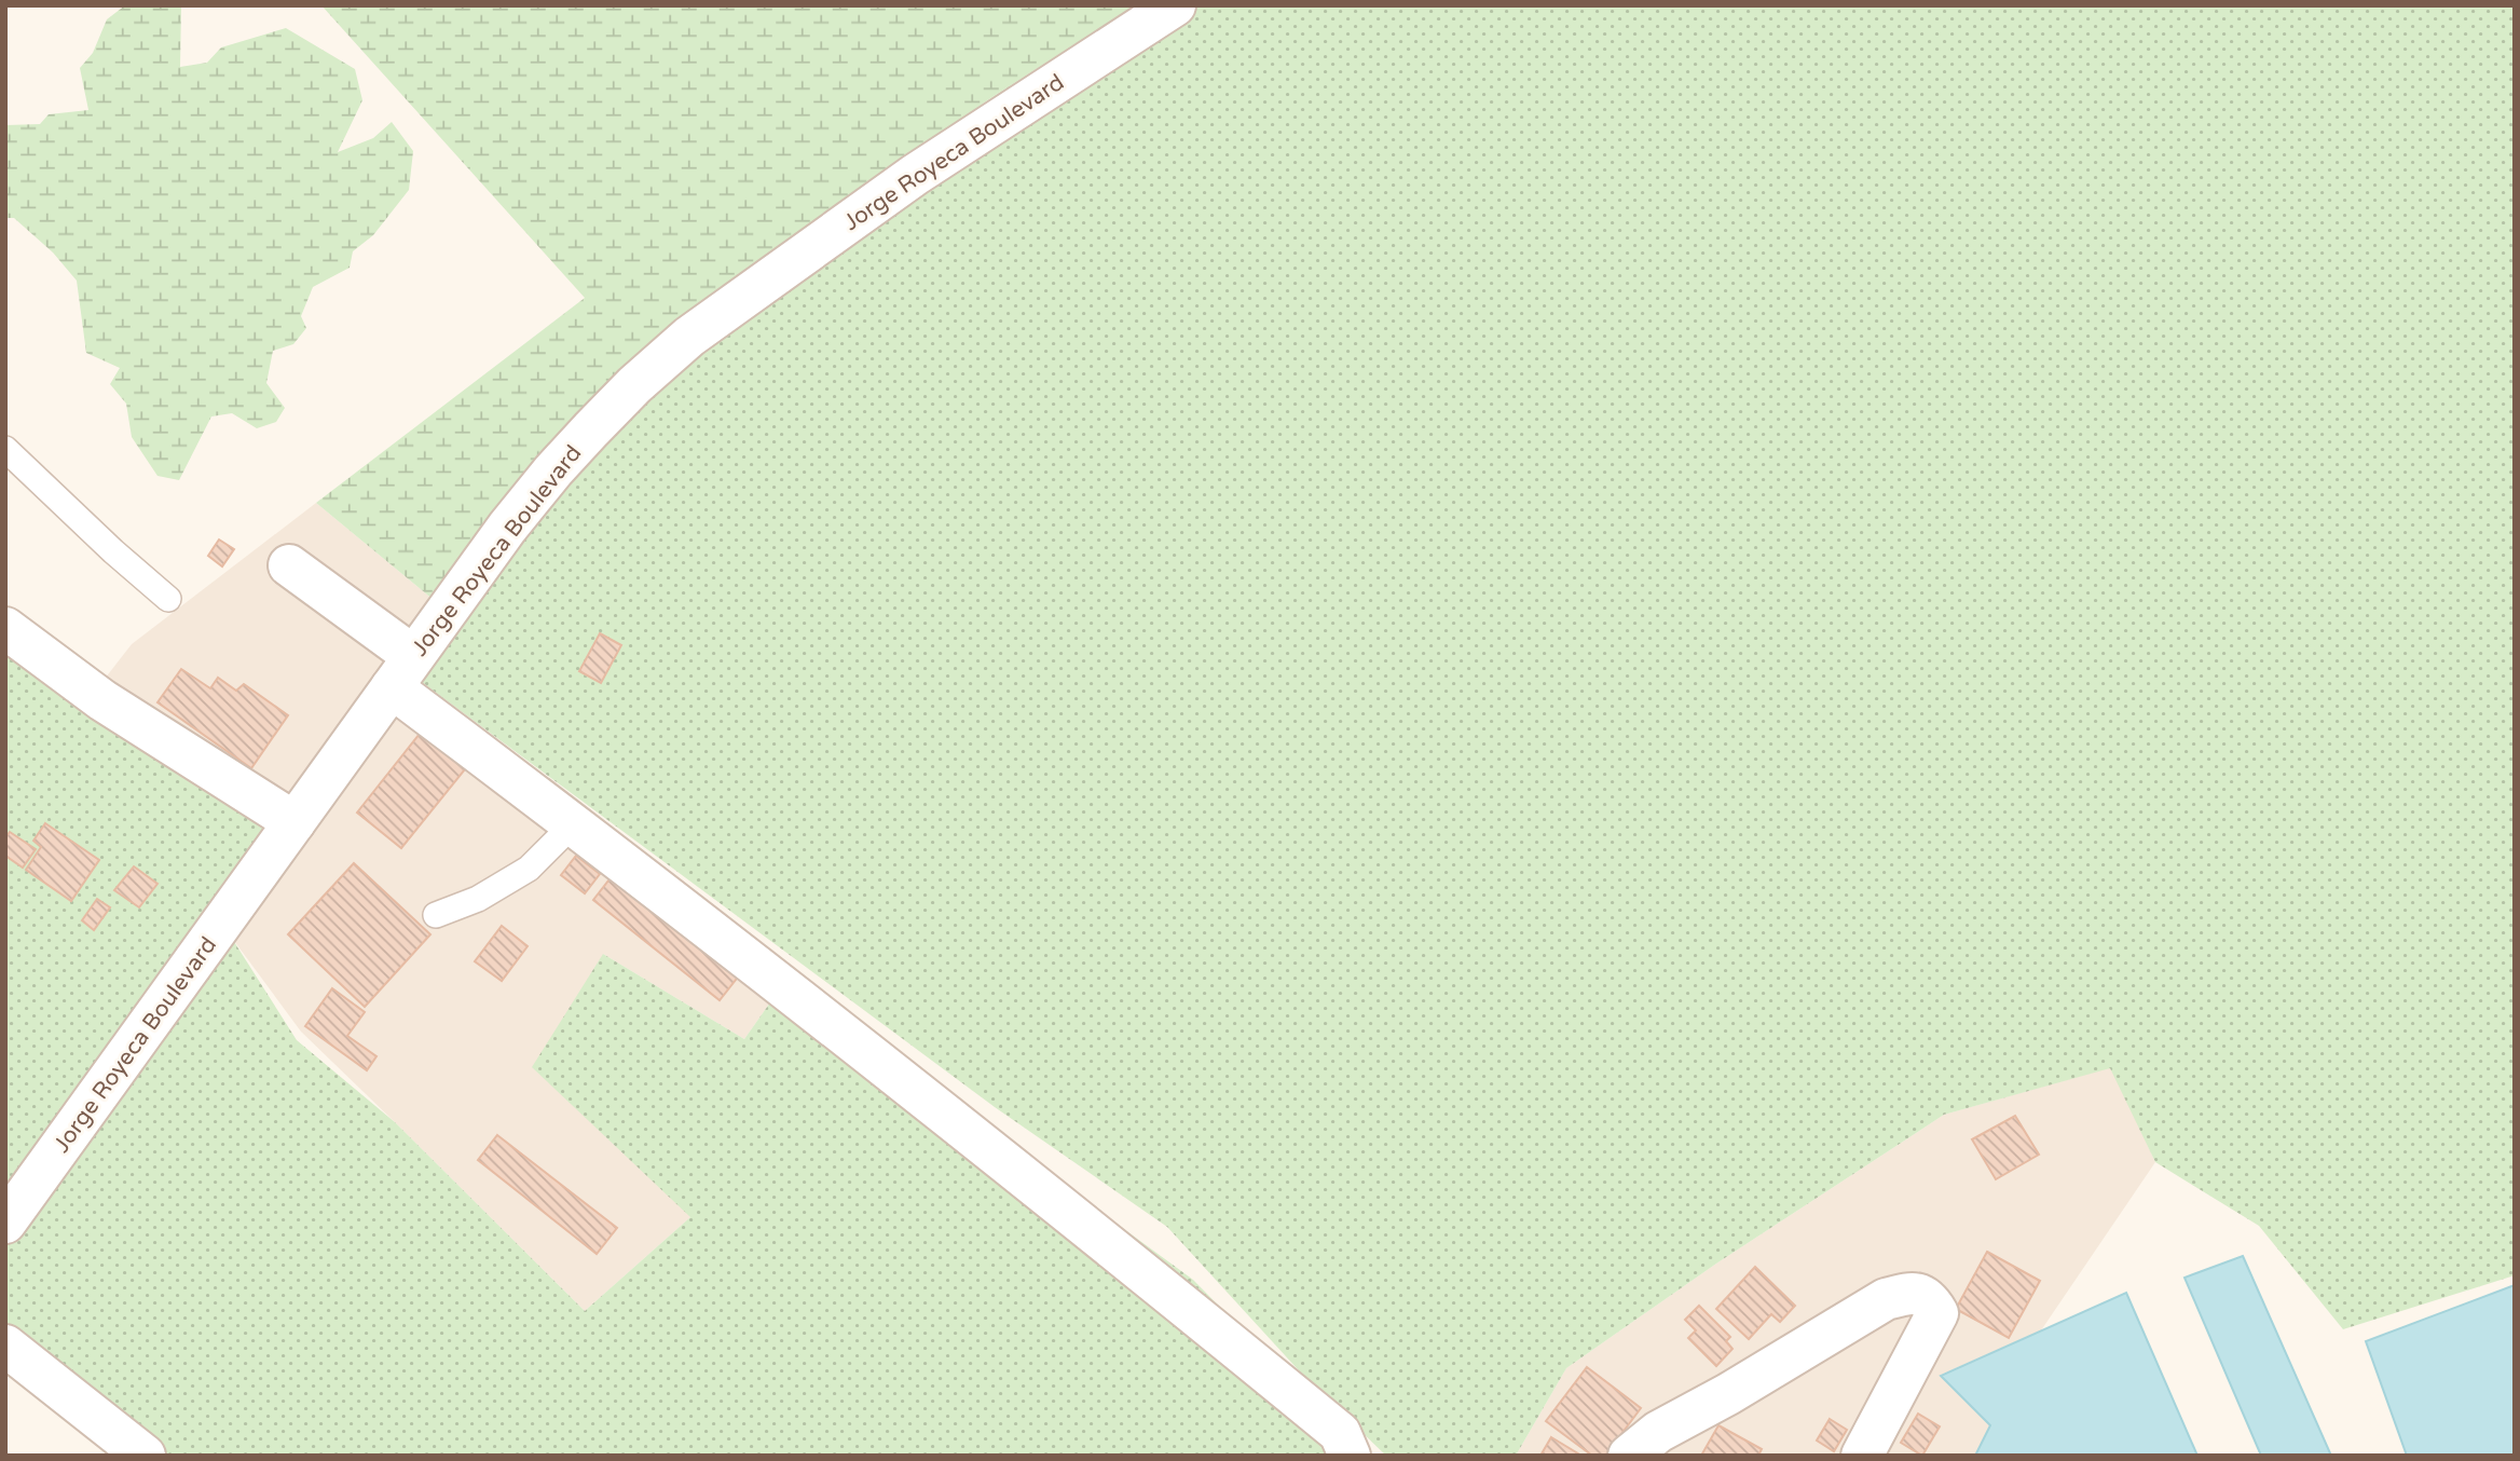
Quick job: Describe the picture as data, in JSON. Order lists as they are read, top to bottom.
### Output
{
  "streets": {
    "street": ["Jorge Royeca Boulevard"]
  }
}
